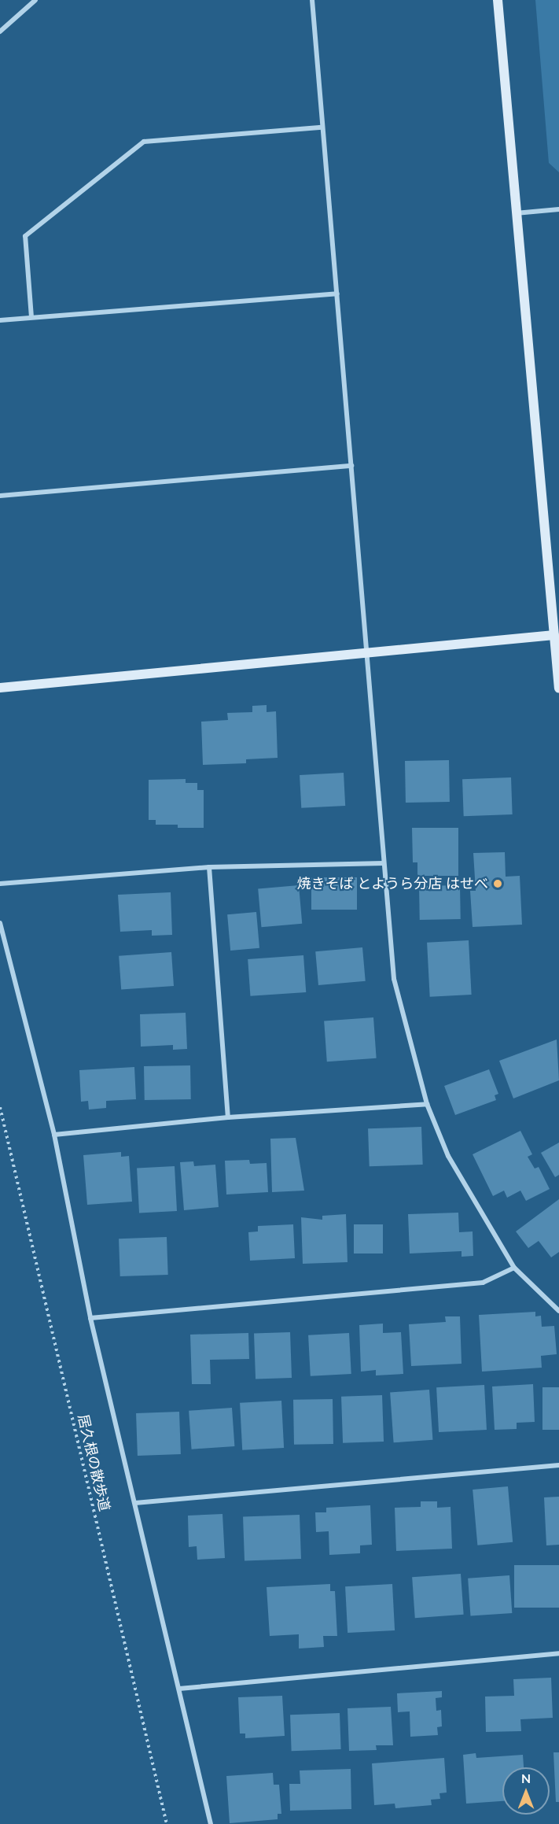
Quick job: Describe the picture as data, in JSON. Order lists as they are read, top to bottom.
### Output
{
  "streets": {
    "path": ["居久根の散歩道"]
  },
  "places": ["焼きそば とようら分店 はせべ"],
  "north": "top"
}
